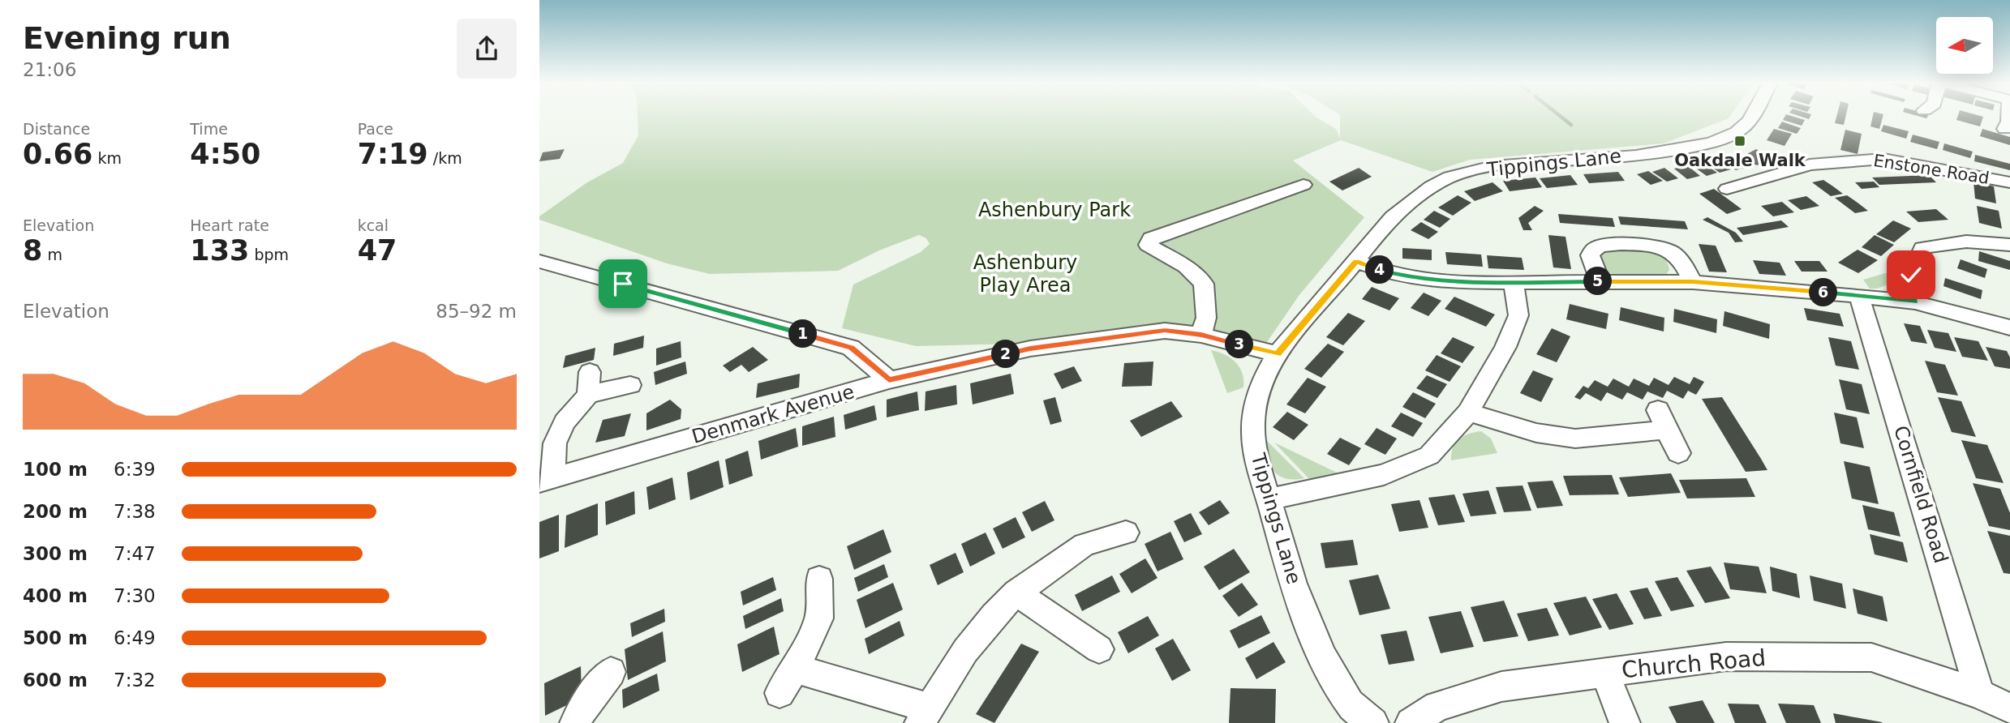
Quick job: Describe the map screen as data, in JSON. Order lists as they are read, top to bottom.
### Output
{
  "streets": {
    "street": [
      "Tippings Lane",
      "Enstone Road",
      "Denmark Avenue",
      "Cornfield Road",
      "Church Road"
    ]
  },
  "crossings": [
    ["Tippings Lane", "Denmark Avenue"],
    ["Cornfield Road", "Church Road"]
  ],
  "parks": ["Ashenbury Park", "Ashenbury Play Area"],
  "places": {
    "transit": ["Oakdale Walk"]
  },
  "north": "left",
  "page": {
    "heading": ["Evening run", "21:06"],
    "stats": [
      ["Distance", "0.66 km"],
      ["Time", "4:50"],
      ["Pace", "7:19 /km"],
      ["Elevation", "8 m"],
      ["Heart rate", "133 bpm"],
      ["kcal", "47"]
    ],
    "pins": [
      "4",
      "5",
      "6",
      "1",
      "3",
      "2"
    ],
    "chart": ["Elevation", "85–92 m"],
    "list": [
      {
        "name": "100 m",
        "note": "6:39"
      },
      {
        "name": "200 m",
        "note": "7:38"
      },
      {
        "name": "300 m",
        "note": "7:47"
      },
      {
        "name": "400 m",
        "note": "7:30"
      },
      {
        "name": "500 m",
        "note": "6:49"
      },
      {
        "name": "600 m",
        "note": "7:32"
      }
    ]
  }
}
